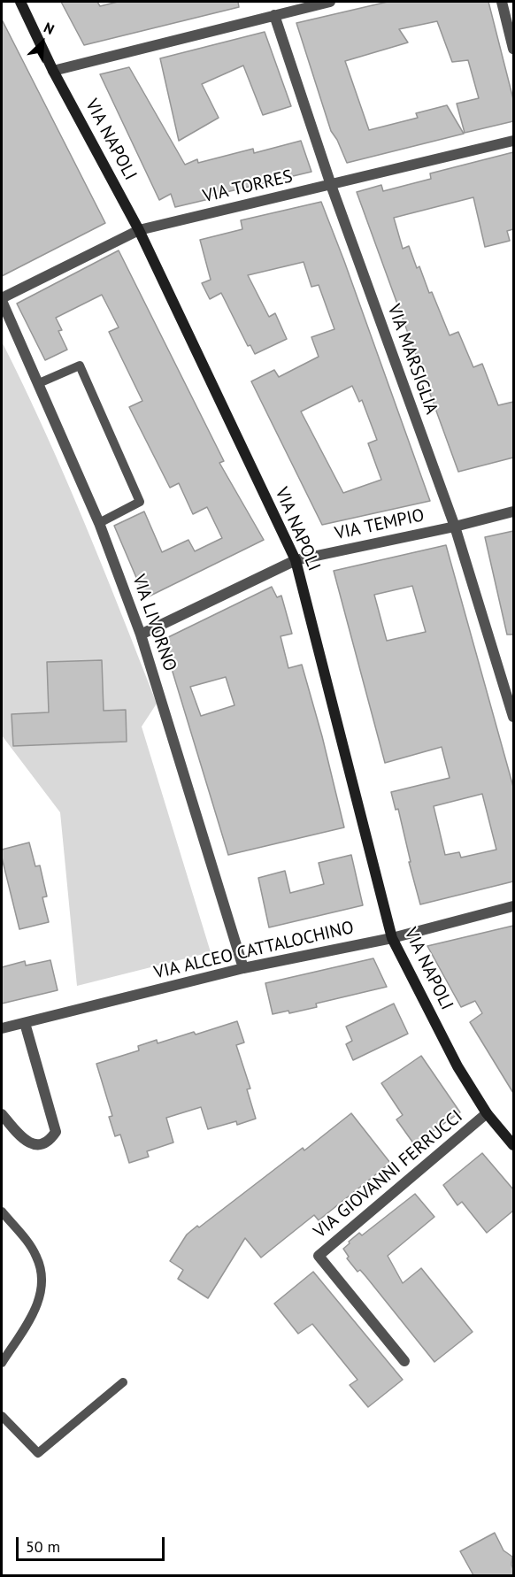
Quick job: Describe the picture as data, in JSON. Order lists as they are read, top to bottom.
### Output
{
  "streets": {
    "main road": ["VIA NAPOLI"],
    "street": [
      "VIA TORRES",
      "VIA MARSIGLIA",
      "VIA TEMPIO",
      "VIA LIVORNO",
      "VIA ALCEO CATTALOCHINO",
      "VIA GIOVANNI FERRUCCI"
    ]
  },
  "crossings": [
    ["VIA NAPOLI", "VIA TORRES"],
    ["VIA NAPOLI", "VIA TEMPIO"],
    ["VIA NAPOLI", "VIA ALCEO CATTALOCHINO"],
    ["VIA NAPOLI", "VIA GIOVANNI FERRUCCI"],
    ["VIA TORRES", "VIA MARSIGLIA"],
    ["VIA TORRES", "VIA LIVORNO"],
    ["VIA MARSIGLIA", "VIA TEMPIO"],
    ["VIA TEMPIO", "VIA LIVORNO"],
    ["VIA LIVORNO", "VIA ALCEO CATTALOCHINO"]
  ],
  "scale_bar": "50 m",
  "north": "top right"
}
